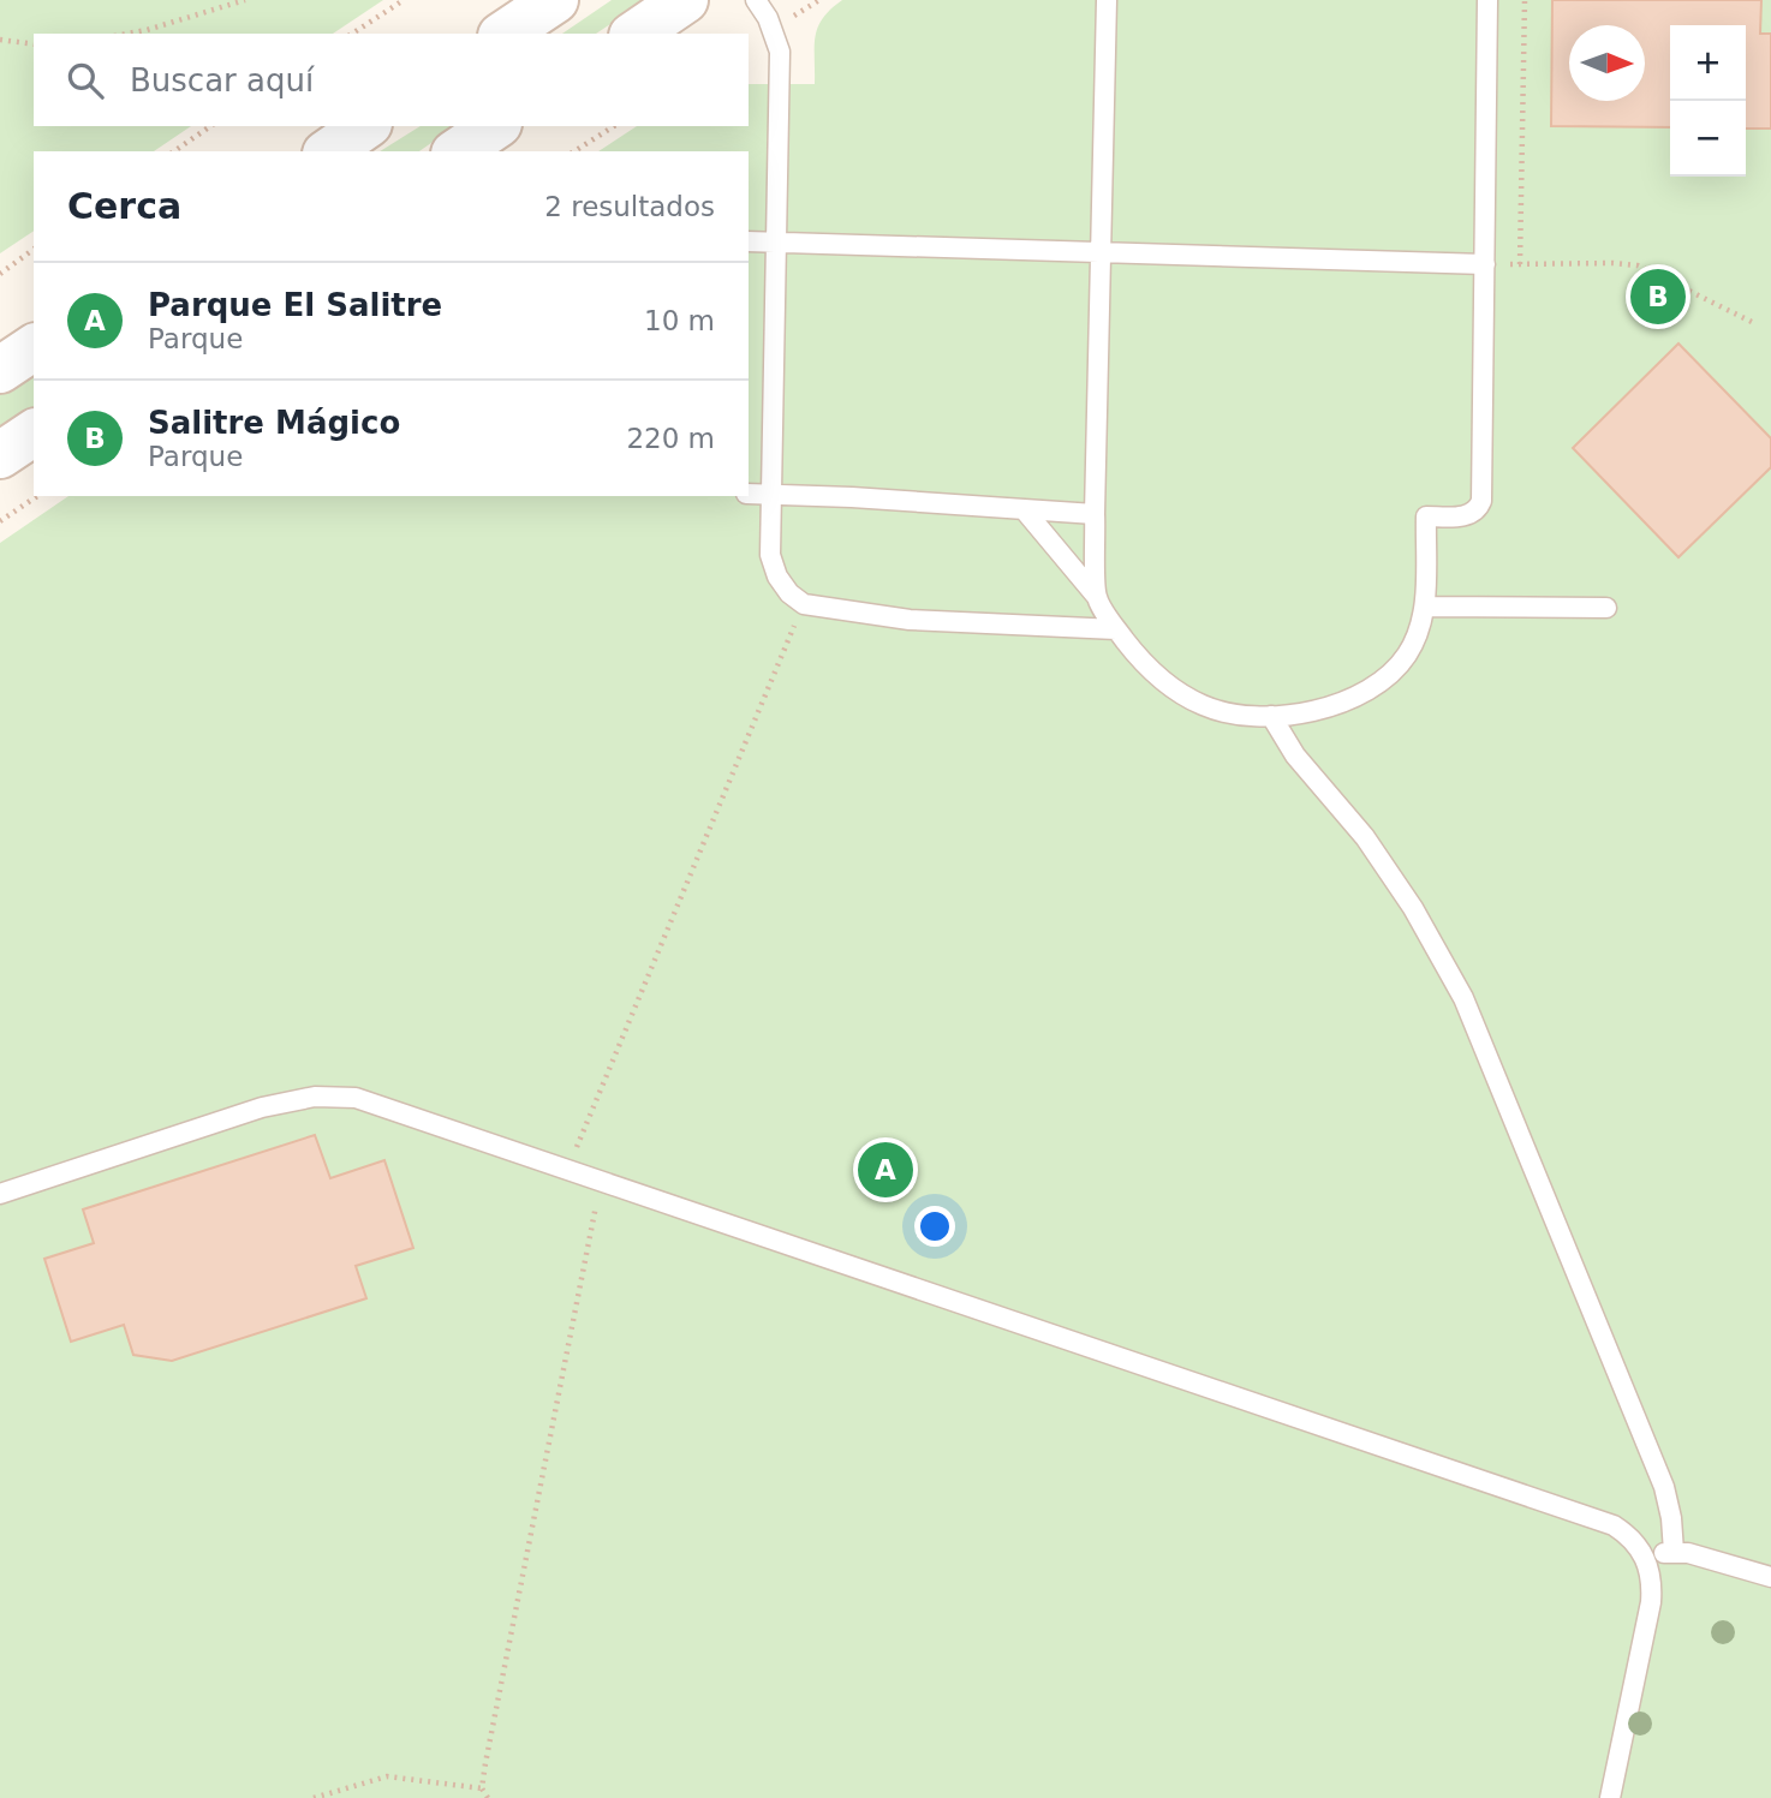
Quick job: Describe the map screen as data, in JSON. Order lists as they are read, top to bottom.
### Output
{
  "north": "right",
  "page": {
    "map_buttons": ["+", "−"],
    "search": "Buscar aquí",
    "heading": ["Cerca", "2 resultados"],
    "list": [
      {
        "mark": "A",
        "name": "Parque El Salitre",
        "note": "Parque",
        "value": "10 m"
      },
      {
        "mark": "B",
        "name": "Salitre Mágico",
        "note": "Parque",
        "value": "220 m"
      }
    ],
    "pins": ["B", "A"]
  }
}
